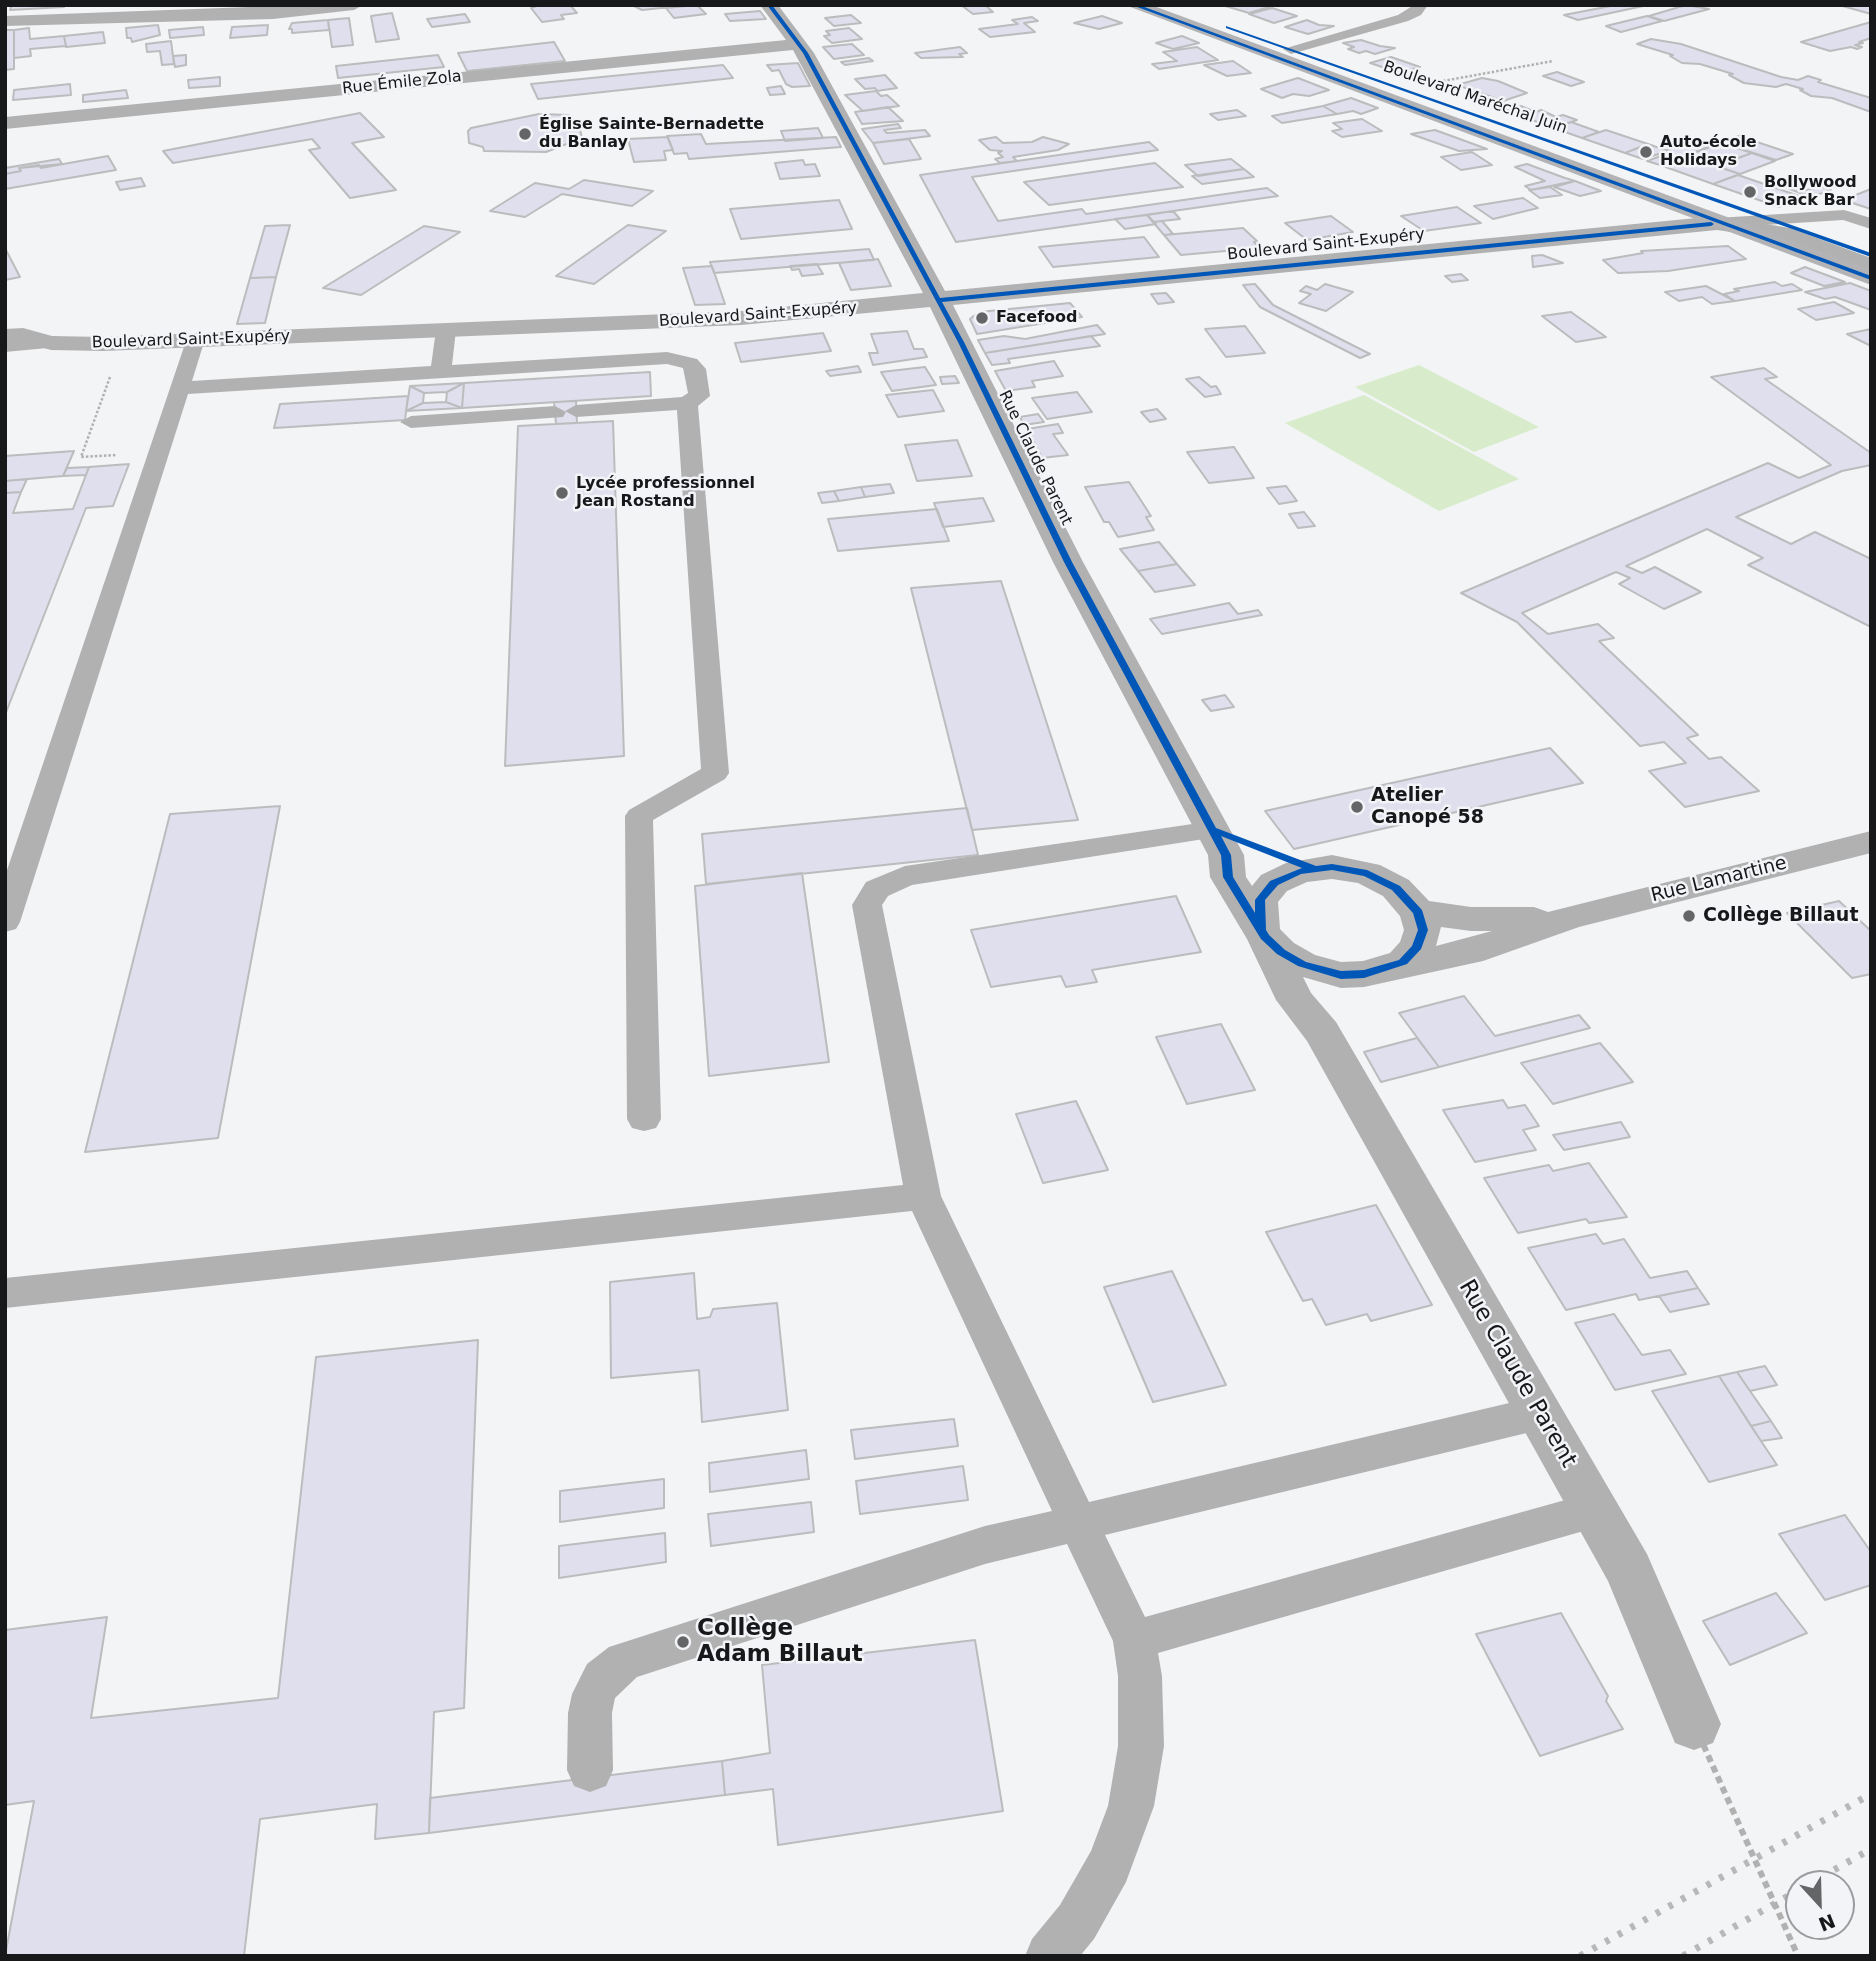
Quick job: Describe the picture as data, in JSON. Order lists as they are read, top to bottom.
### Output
{
  "streets": {
    "main road": ["Boulevard Maréchal Juin"],
    "street": [
      "Rue Émile Zola",
      "Boulevard Saint-Exupéry",
      "Rue Claude Parent",
      "Rue Lamartine"
    ]
  },
  "crossings": [
    ["Rue Émile Zola", "Rue Claude Parent"],
    ["Boulevard Maréchal Juin", "Boulevard Saint-Exupéry"],
    ["Boulevard Saint-Exupéry", "Rue Claude Parent"],
    ["Rue Claude Parent", "Rue Lamartine"]
  ],
  "places": [
    "Église Sainte-Bernadette du Banlay",
    "Auto-école Holidays",
    "Bollywood Snack Bar",
    "Facefood",
    "Lycée professionnel Jean Rostand",
    "Atelier Canopé 58",
    "Collège Billaut",
    "Collège Adam Billaut"
  ],
  "north": "bottom"
}
